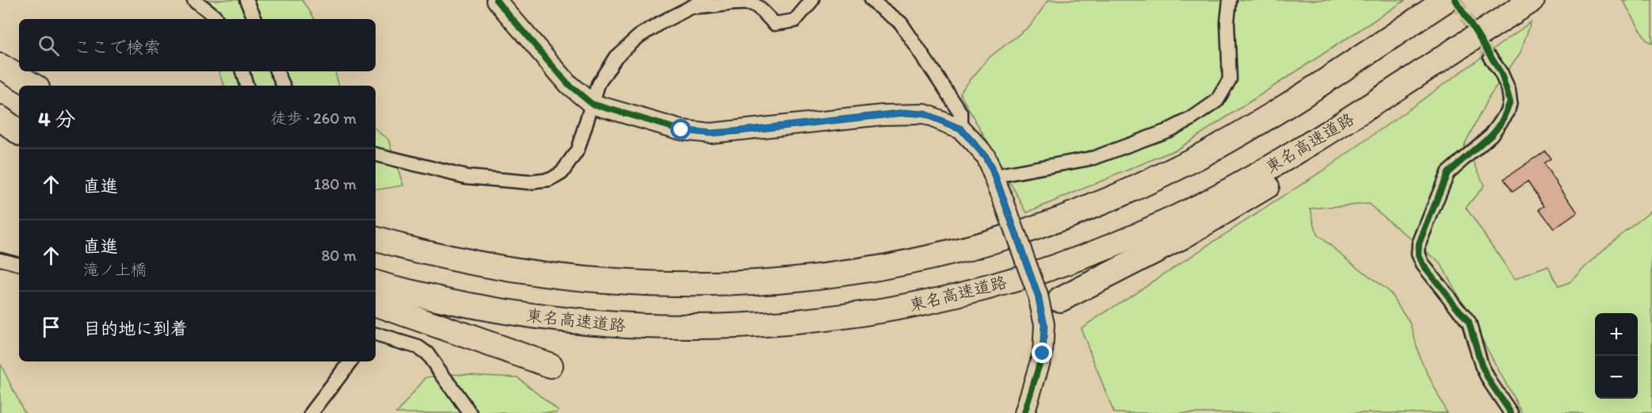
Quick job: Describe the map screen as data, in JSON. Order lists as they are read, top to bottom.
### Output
{
  "streets": {
    "highway": ["東名高速道路"]
  },
  "page": {
    "search": "ここで検索",
    "heading": ["4 分", "徒歩 · 260 m"],
    "list": [
      ["直進", "180 m"],
      ["直進", "滝ノ上橋", "80 m"],
      "目的地に到着"
    ],
    "map_buttons": ["+", "−"]
  }
}
